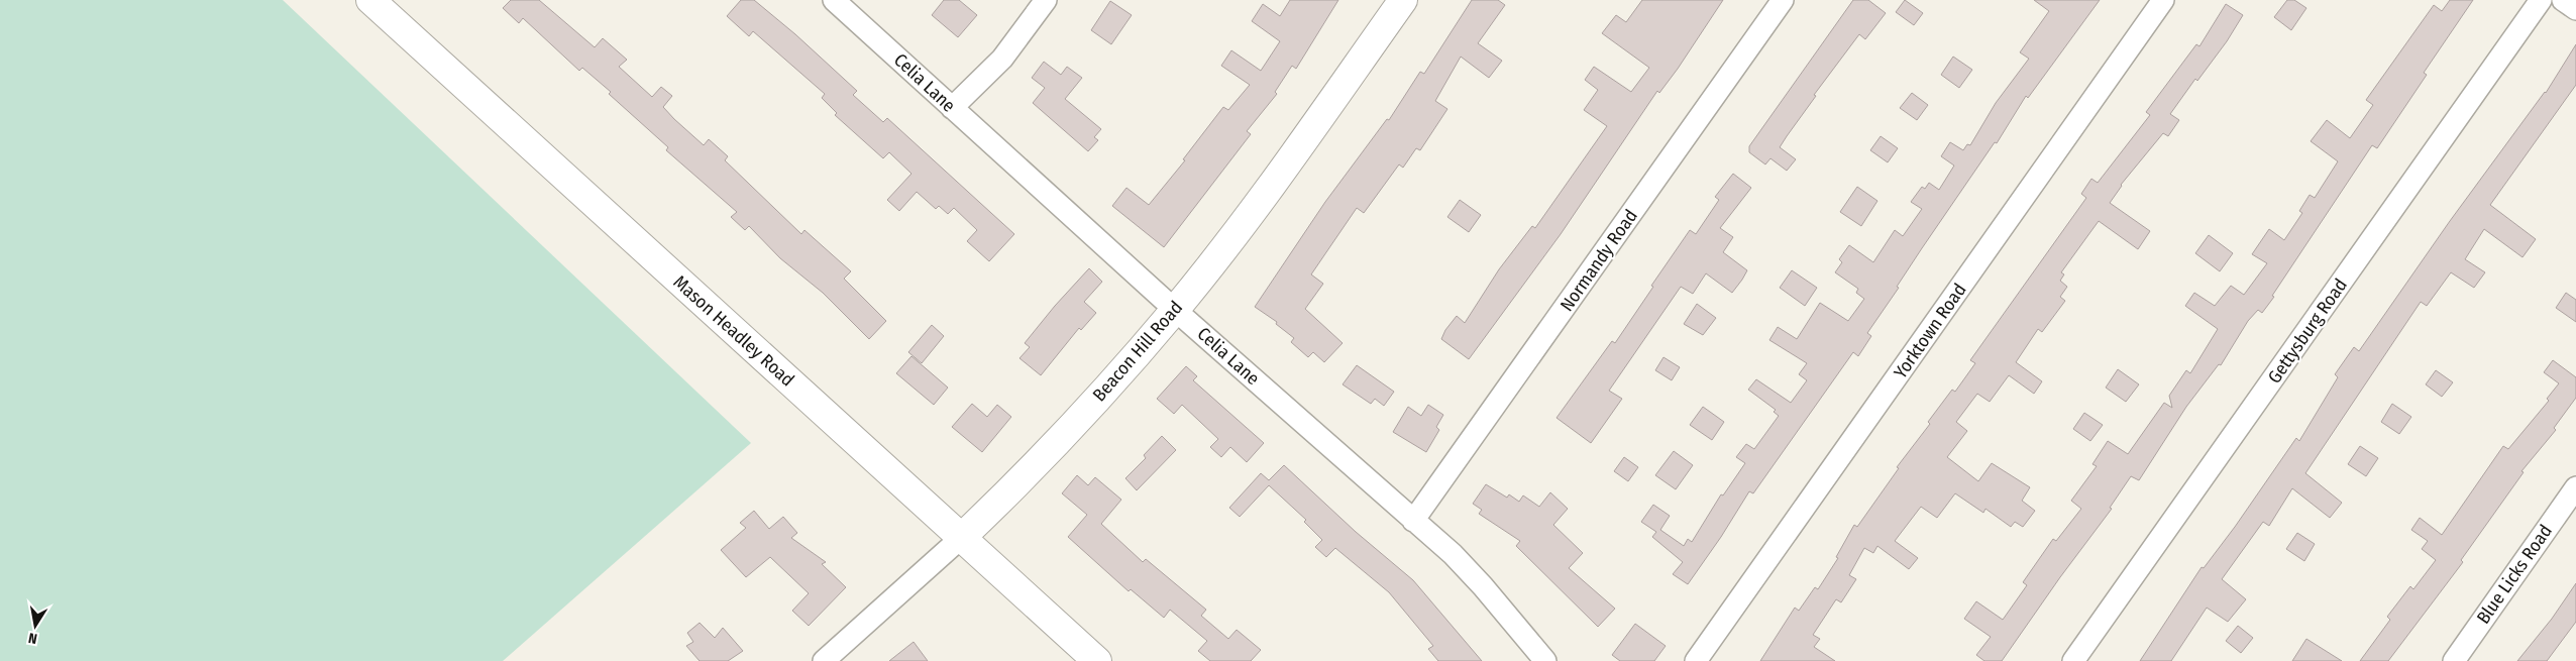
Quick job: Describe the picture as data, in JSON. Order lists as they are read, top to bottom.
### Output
{
  "streets": {
    "main road": ["Mason Headley Road", "Beacon Hill Road"],
    "street": [
      "Celia Lane",
      "Normandy Road",
      "Yorktown Road",
      "Gettysburg Road",
      "Blue Licks Road"
    ]
  },
  "crossings": [
    ["Celia Lane", "Normandy Road"],
    ["Celia Lane", "Beacon Hill Road"],
    ["Mason Headley Road", "Beacon Hill Road"]
  ],
  "north": "bottom"
}
